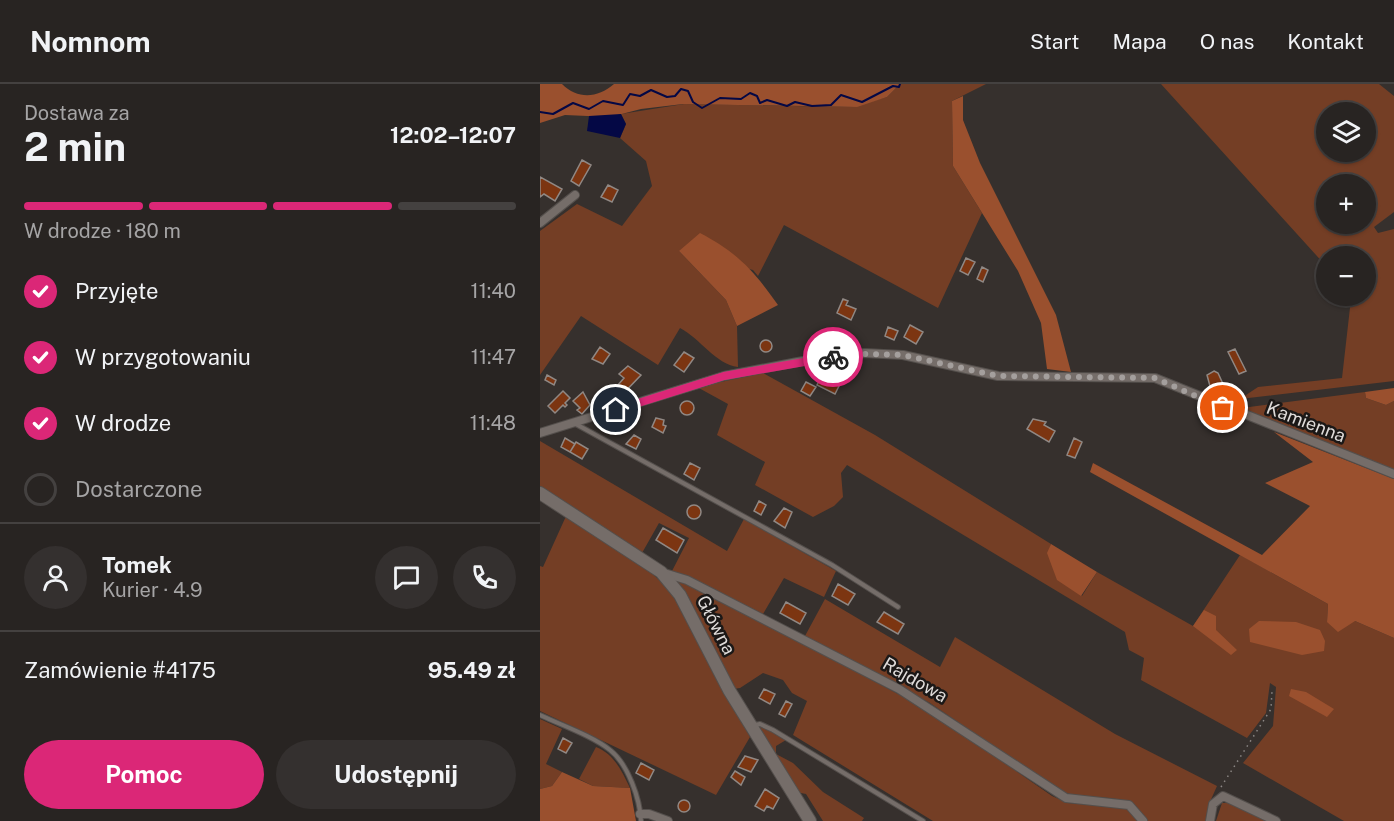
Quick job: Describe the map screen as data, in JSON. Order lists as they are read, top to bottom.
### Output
{
  "streets": {
    "street": ["Kamienna", "Główna", "Rajdowa"]
  },
  "crossings": [
    ["Główna", "Rajdowa"]
  ],
  "page": {
    "header": "Nomnom",
    "nav": [
      "Start",
      "Mapa",
      "O nas",
      "Kontakt"
    ],
    "heading": ["2 min", "Dostawa za", "12:02–12:07"],
    "panel": [
      "Tomek",
      "Kurier · 4.9",
      "Zamówienie #4175",
      "95.49 zł"
    ],
    "map_buttons": ["+", "−"],
    "bar": "W drodze · 180 m",
    "list": [
      ["Przyjęte", "11:40"],
      ["W przygotowaniu", "11:47"],
      ["W drodze", "11:48"],
      "Dostarczone"
    ],
    "buttons": ["Pomoc", "Udostępnij"]
  }
}
